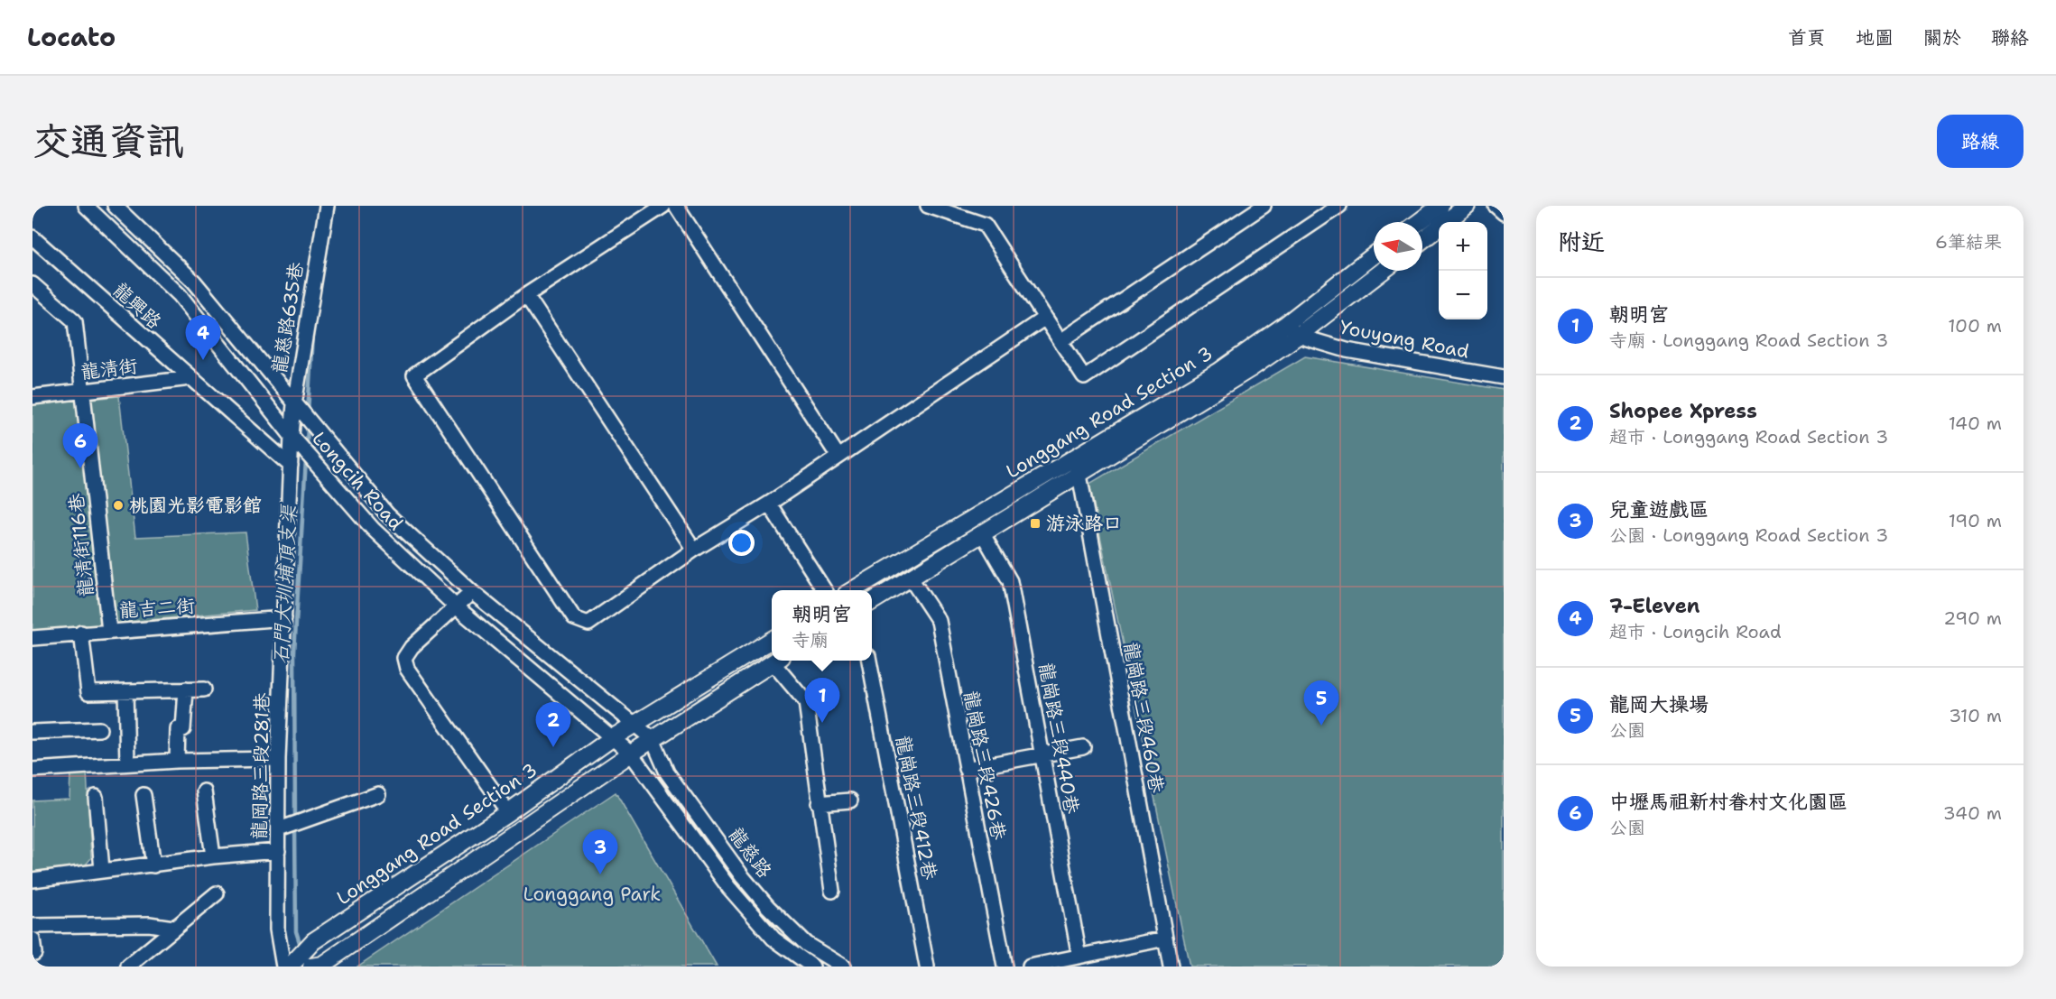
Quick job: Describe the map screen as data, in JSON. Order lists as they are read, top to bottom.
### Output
{
  "streets": {
    "main road": ["Longgang Road Section 3"],
    "street": [
      "龍興路",
      "龍慈路635巷",
      "Youyong Road",
      "龍清街",
      "Longcih Road",
      "龍清街116巷",
      "龍吉二街",
      "龍崗路三段460巷",
      "龍崗路三段440巷",
      "龍崗路三段426巷",
      "龍岡路三段281巷",
      "龍崗路三段412巷",
      "龍慈路"
    ]
  },
  "crossings": [
    ["龍興路", "龍清街"],
    ["龍興路", "龍岡路三段281巷"],
    ["龍慈路635巷", "Longcih Road"],
    ["龍慈路635巷", "龍岡路三段281巷"],
    ["Youyong Road", "Longgang Road Section 3"],
    ["龍清街", "龍清街116巷"],
    ["Longgang Road Section 3", "Longcih Road"],
    ["Longgang Road Section 3", "龍崗路三段460巷"],
    ["Longgang Road Section 3", "龍崗路三段440巷"],
    ["Longgang Road Section 3", "龍崗路三段426巷"],
    ["Longcih Road", "龍岡路三段281巷"],
    ["Longcih Road", "龍慈路"],
    ["龍清街116巷", "龍吉二街"],
    ["龍吉二街", "龍岡路三段281巷"]
  ],
  "water": ["石門大圳埔頂支渠"],
  "parks": ["Longgang Park"],
  "places": {
    "other": ["桃園光影電影館"],
    "transit": ["游泳路口"]
  },
  "north": "left",
  "page": {
    "header": "Locato",
    "nav": [
      "首頁",
      "地圖",
      "關於",
      "聯絡"
    ],
    "buttons": "路線",
    "title": "交通資訊",
    "heading": ["附近", "6筆結果"],
    "map_buttons": ["+", "−"],
    "list": [
      {
        "mark": "1",
        "name": "朝明宮",
        "note": "寺廟 · Longgang Road Section 3",
        "value": "100 m"
      },
      {
        "mark": "2",
        "name": "Shopee Xpress",
        "note": "超市 · Longgang Road Section 3",
        "value": "140 m"
      },
      {
        "mark": "3",
        "name": "兒童遊戲區",
        "note": "公園 · Longgang Road Section 3",
        "value": "190 m"
      },
      {
        "mark": "4",
        "name": "7-Eleven",
        "note": "超市 · Longcih Road",
        "value": "290 m"
      },
      {
        "mark": "5",
        "name": "龍岡大操場",
        "note": "公園",
        "value": "310 m"
      },
      {
        "mark": "6",
        "name": "中壢馬祖新村眷村文化園區",
        "note": "公園",
        "value": "340 m"
      }
    ],
    "pins": [
      "4",
      "6",
      "1",
      "5",
      "2",
      "3"
    ],
    "popup": ["朝明宮", "寺廟"]
  }
}
